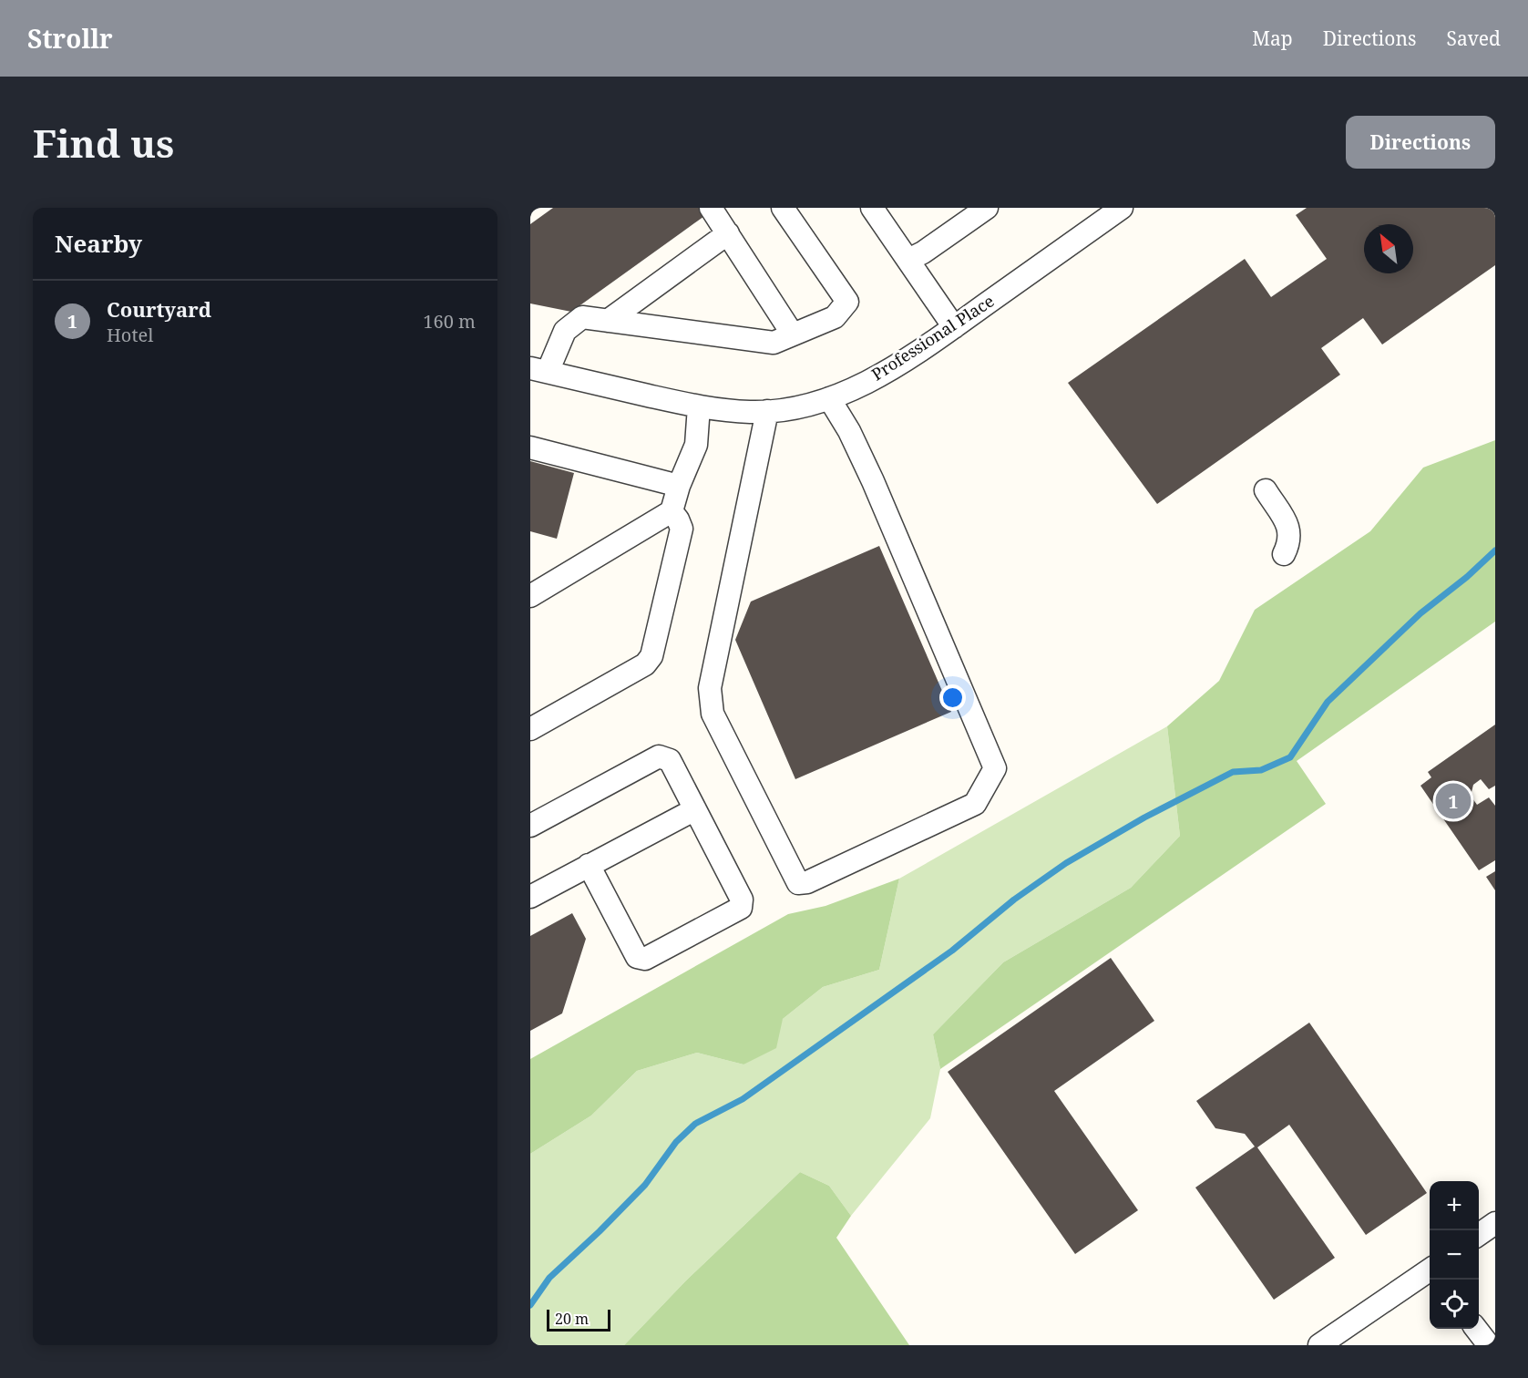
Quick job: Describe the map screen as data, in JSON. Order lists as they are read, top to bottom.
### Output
{
  "streets": {
    "street": ["Professional Place"]
  },
  "scale_bar": "20 m",
  "north": "top left",
  "page": {
    "header": "Strollr",
    "nav": ["Map", "Directions", "Saved"],
    "buttons": "Directions",
    "title": "Find us",
    "heading": "Nearby",
    "list": [
      {
        "mark": "1",
        "name": "Courtyard",
        "note": "Hotel",
        "value": "160 m"
      }
    ],
    "pins": "1",
    "map_buttons": ["+", "−"],
    "scale": "20 m"
  }
}
